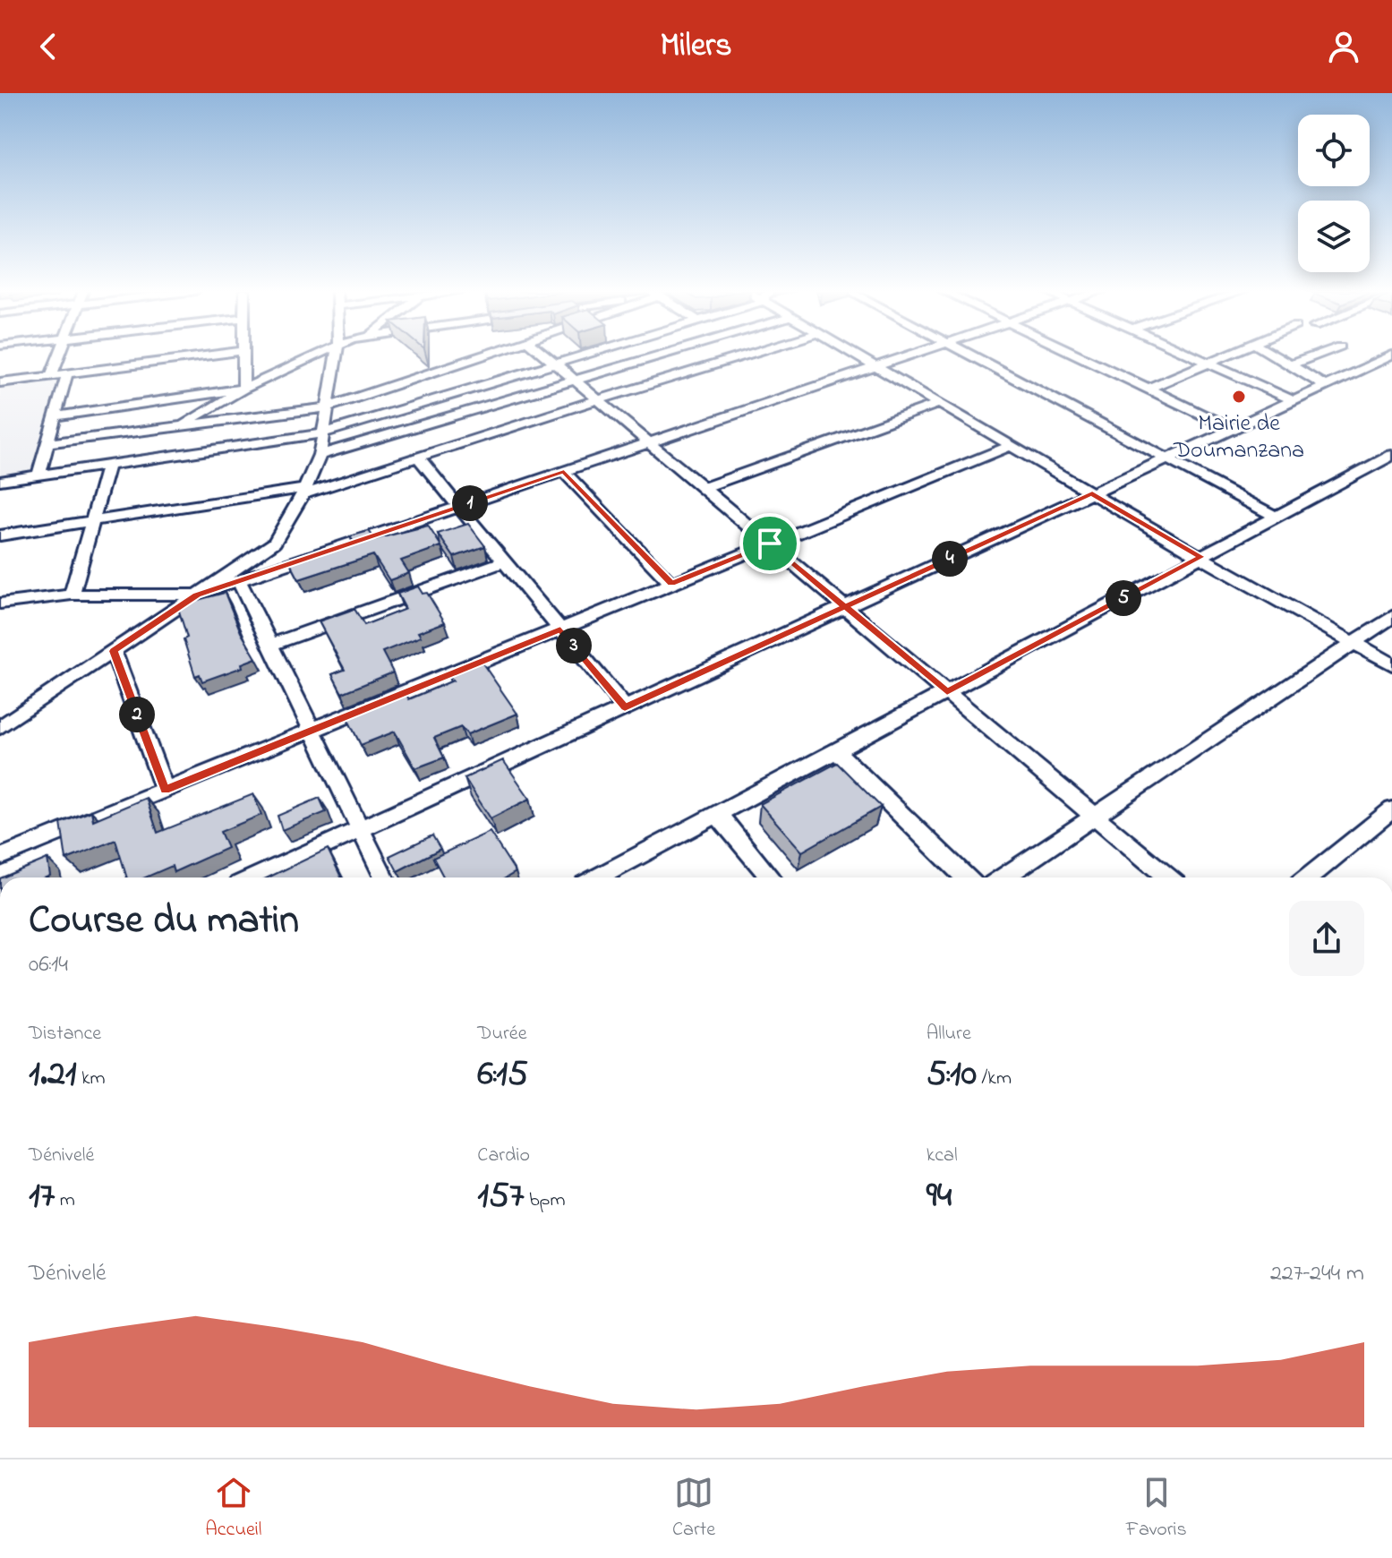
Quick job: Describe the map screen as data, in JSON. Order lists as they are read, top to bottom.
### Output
{
  "places": ["Mairie de Doumanzana"],
  "page": {
    "header": "Milers",
    "pins": [
      "1",
      "4",
      "5",
      "3",
      "2"
    ],
    "heading": ["Course du matin", "06:14"],
    "stats": [
      ["Distance", "1.21 km"],
      ["Durée", "6:15"],
      ["Allure", "5:10 /km"],
      ["Dénivelé", "17 m"],
      ["Cardio", "157 bpm"],
      ["kcal", "94"]
    ],
    "chart": ["Dénivelé", "227–244 m"],
    "tabs": ["Accueil", "Carte", "Favoris"]
  }
}
